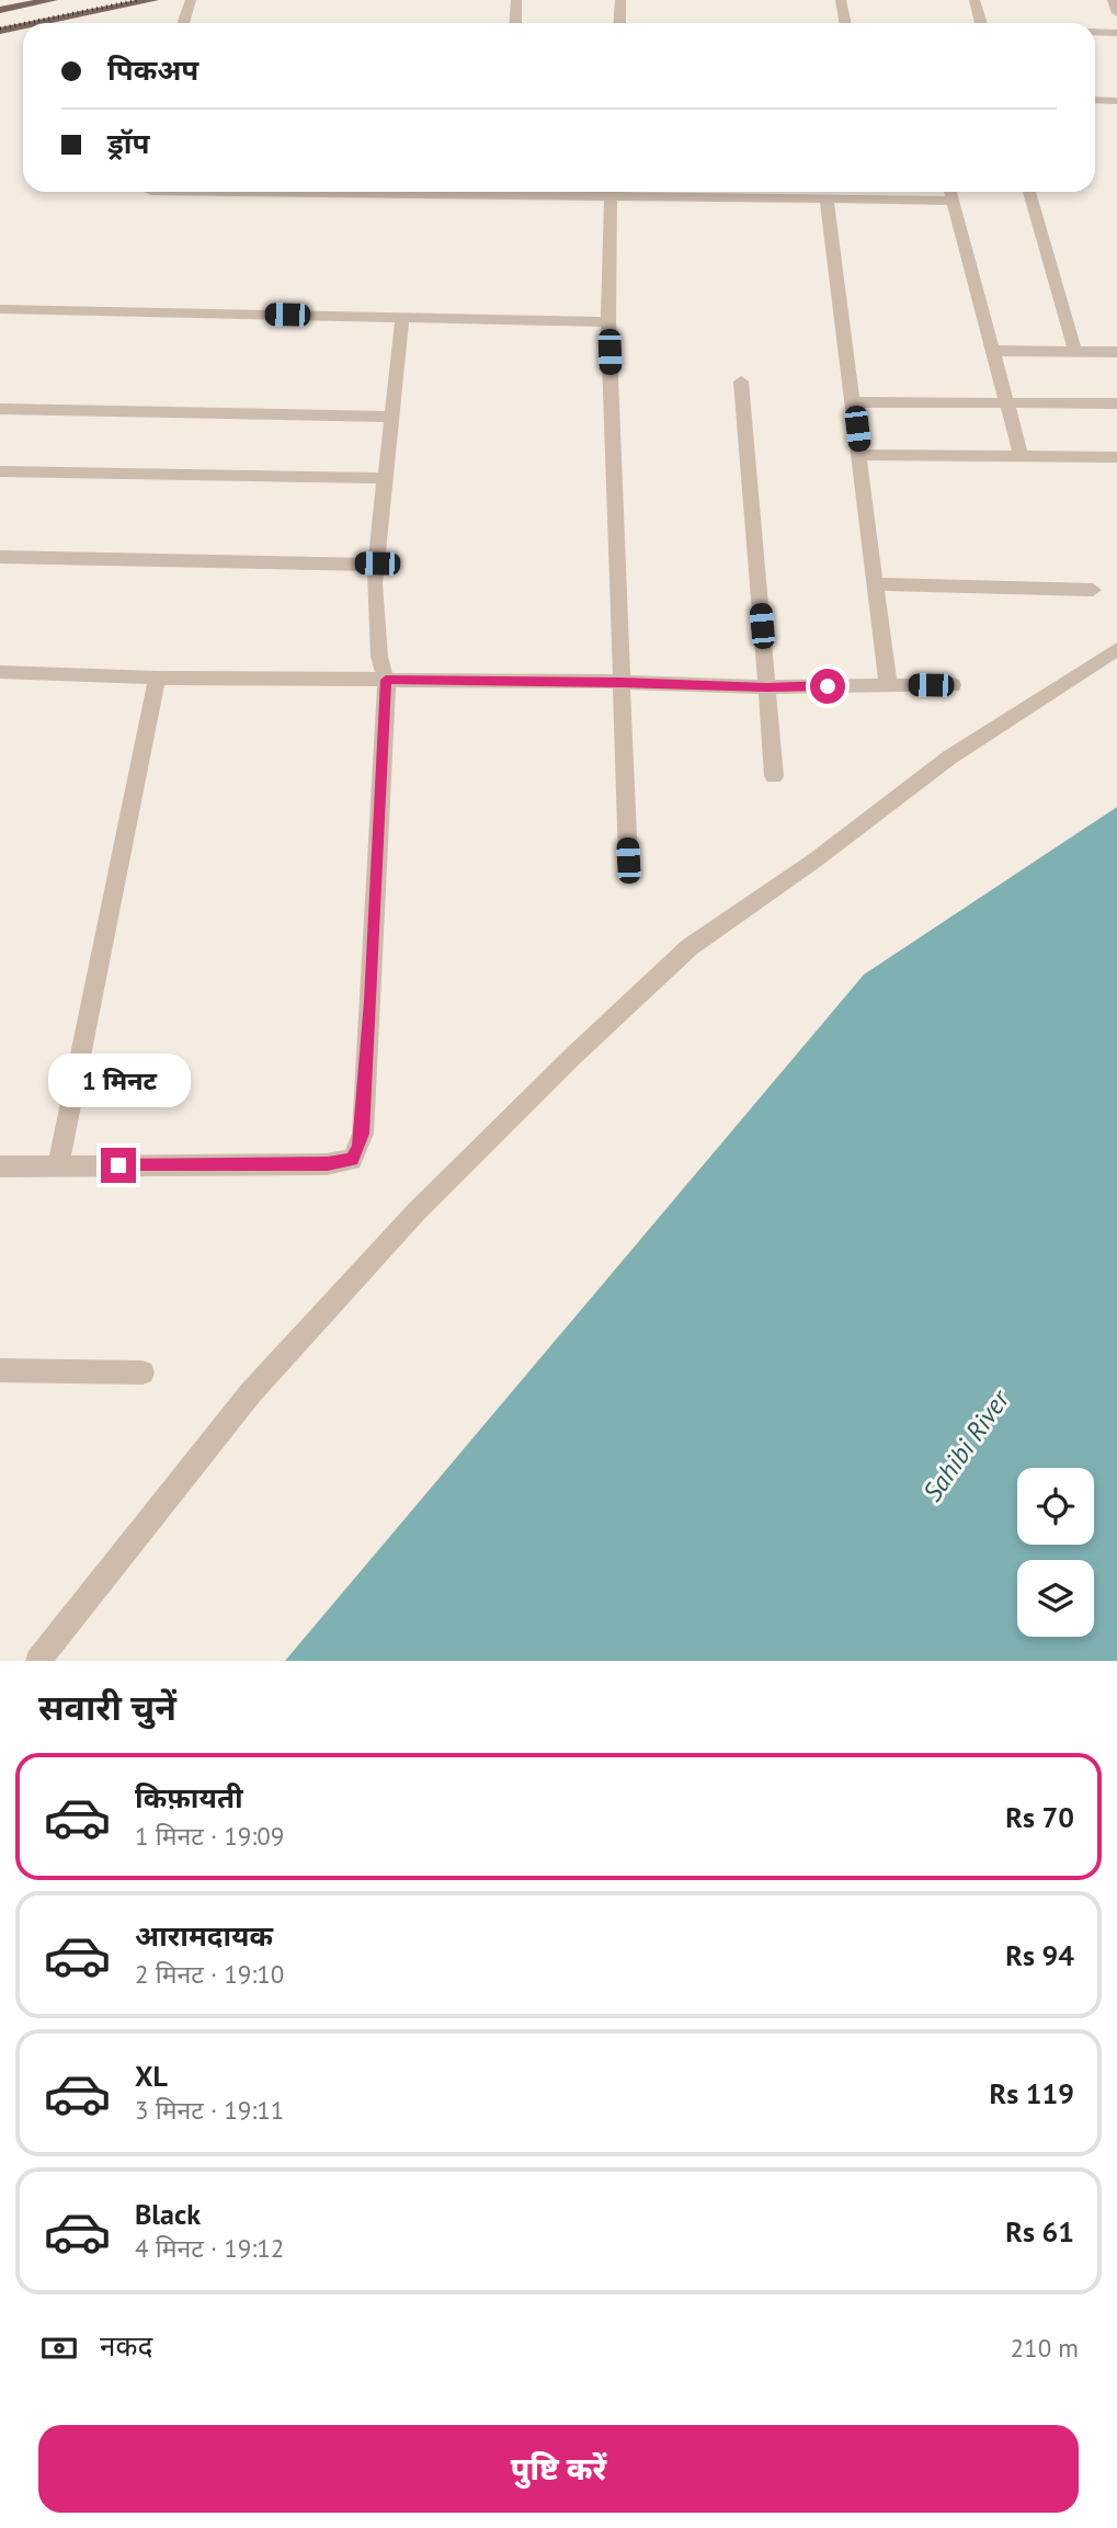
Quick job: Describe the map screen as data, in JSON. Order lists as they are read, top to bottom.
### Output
{
  "water": ["Sahibi River"],
  "page": {
    "banner": ["पिकअप", "ड्रॉप"],
    "bubble": "1 मिनट",
    "heading": "सवारी चुनें",
    "list": [
      {
        "name": "किफ़ायती",
        "note": "1 मिनट · 19:09",
        "value": "Rs 70"
      },
      {
        "name": "आरामदायक",
        "note": "2 मिनट · 19:10",
        "value": "Rs 94"
      },
      {
        "name": "XL",
        "note": "3 मिनट · 19:11",
        "value": "Rs 119"
      },
      {
        "name": "Black",
        "note": "4 मिनट · 19:12",
        "value": "Rs 61"
      }
    ],
    "pay": ["नकद", "210 m"],
    "buttons": "पुष्टि करें"
  }
}
